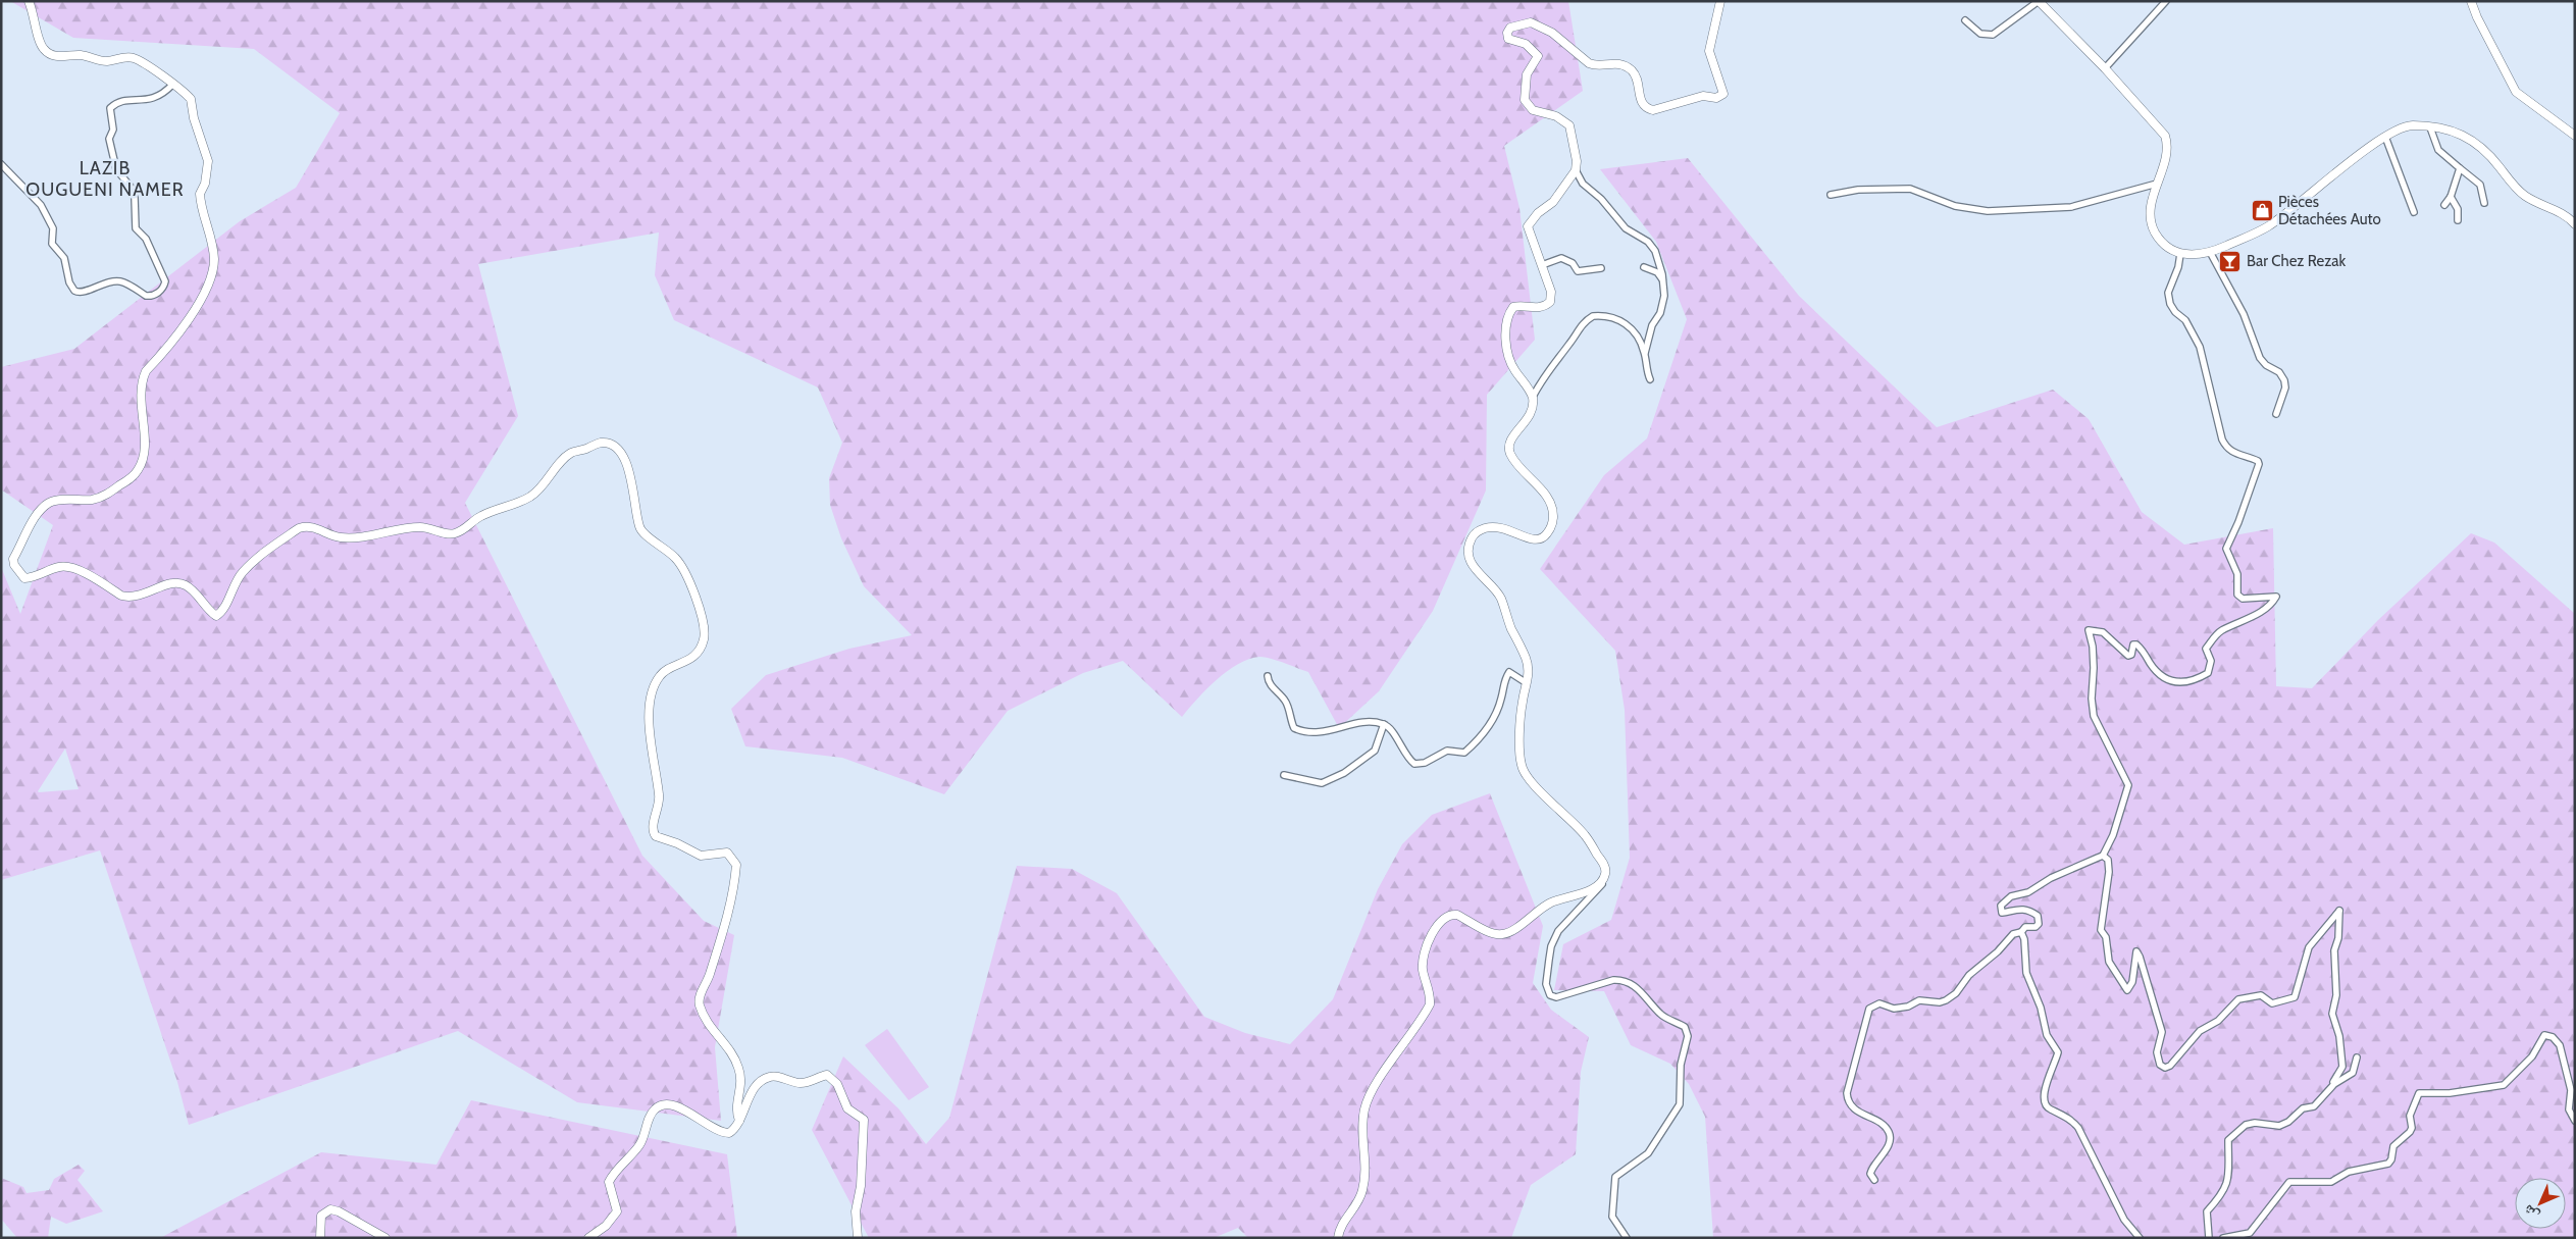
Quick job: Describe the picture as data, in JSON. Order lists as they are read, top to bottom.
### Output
{
  "districts": ["LAZIB OUGUENI NAMER"],
  "places": {
    "shop": ["Pièces Détachées Auto"],
    "bar": ["Bar Chez Rezak"]
  },
  "north": "bottom left"
}
